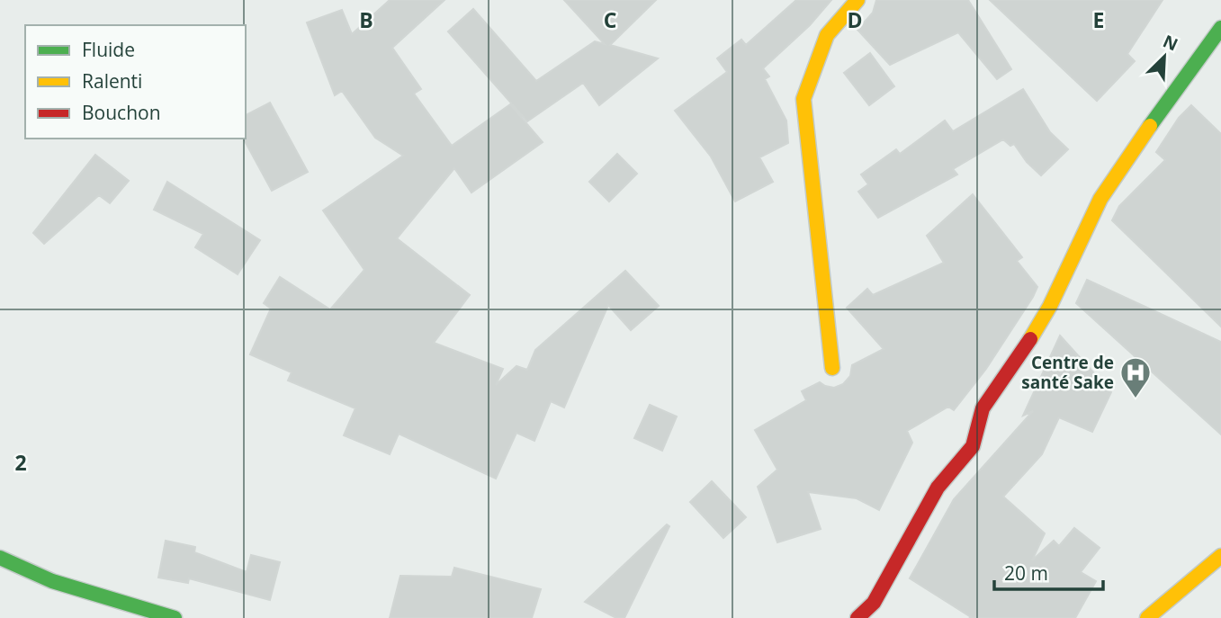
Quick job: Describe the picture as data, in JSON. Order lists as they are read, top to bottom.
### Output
{
  "places": {
    "hospital": ["Centre de santé Sake"]
  },
  "legend": ["Fluide", "Ralenti", "Bouchon"],
  "scale_bar": "20 m",
  "north": "top right",
  "grid": {
    "columns": [
      "B",
      "C",
      "D",
      "E"
    ],
    "rows": ["2"]
  }
}
